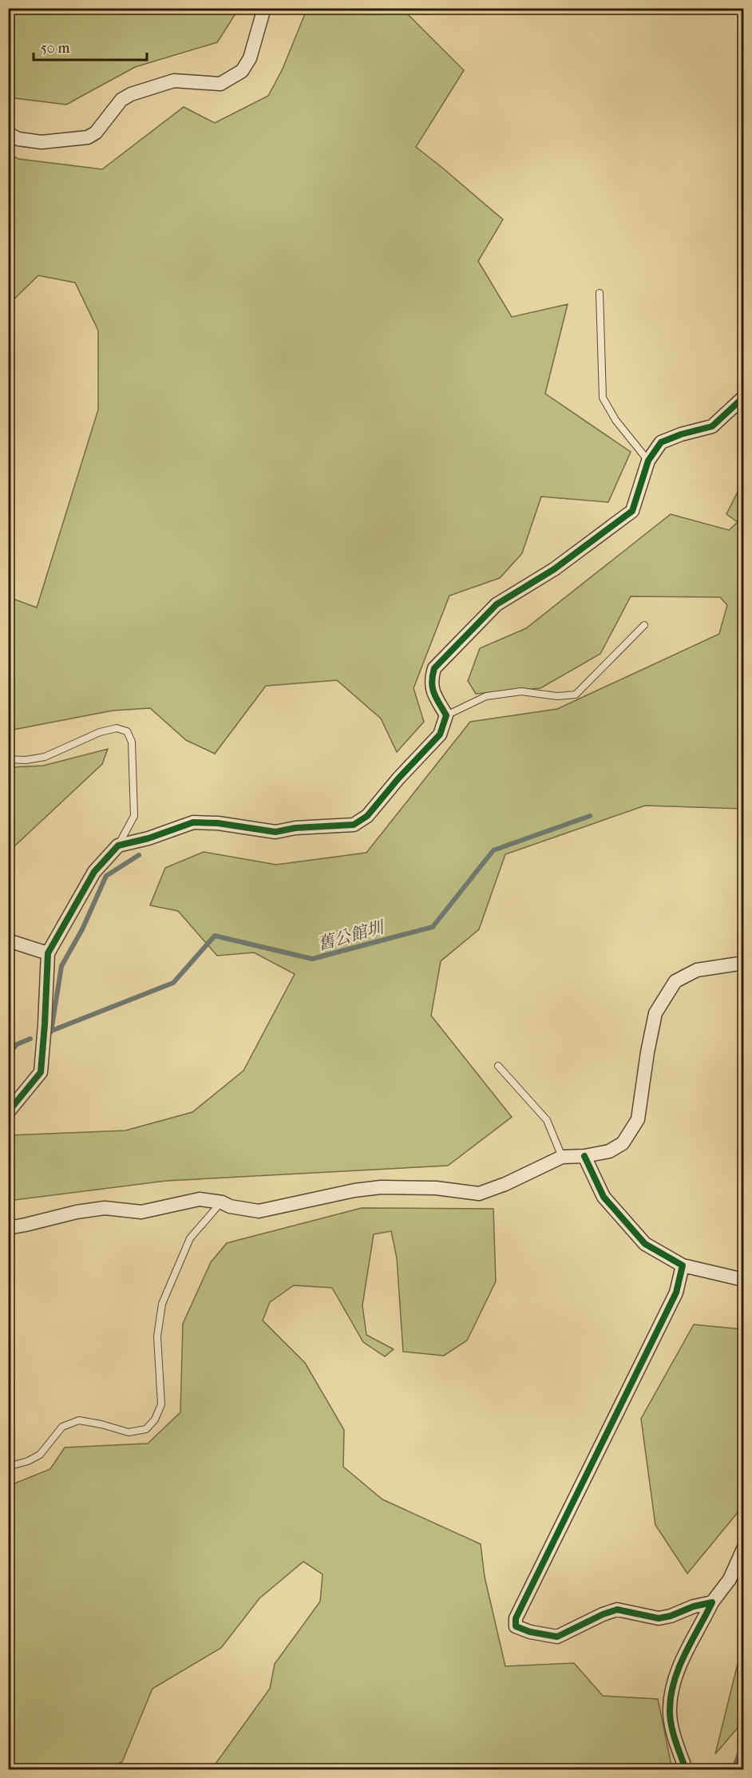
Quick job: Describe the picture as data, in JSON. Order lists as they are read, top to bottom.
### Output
{
  "water": ["舊公館圳"],
  "scale_bar": "50 m"
}
